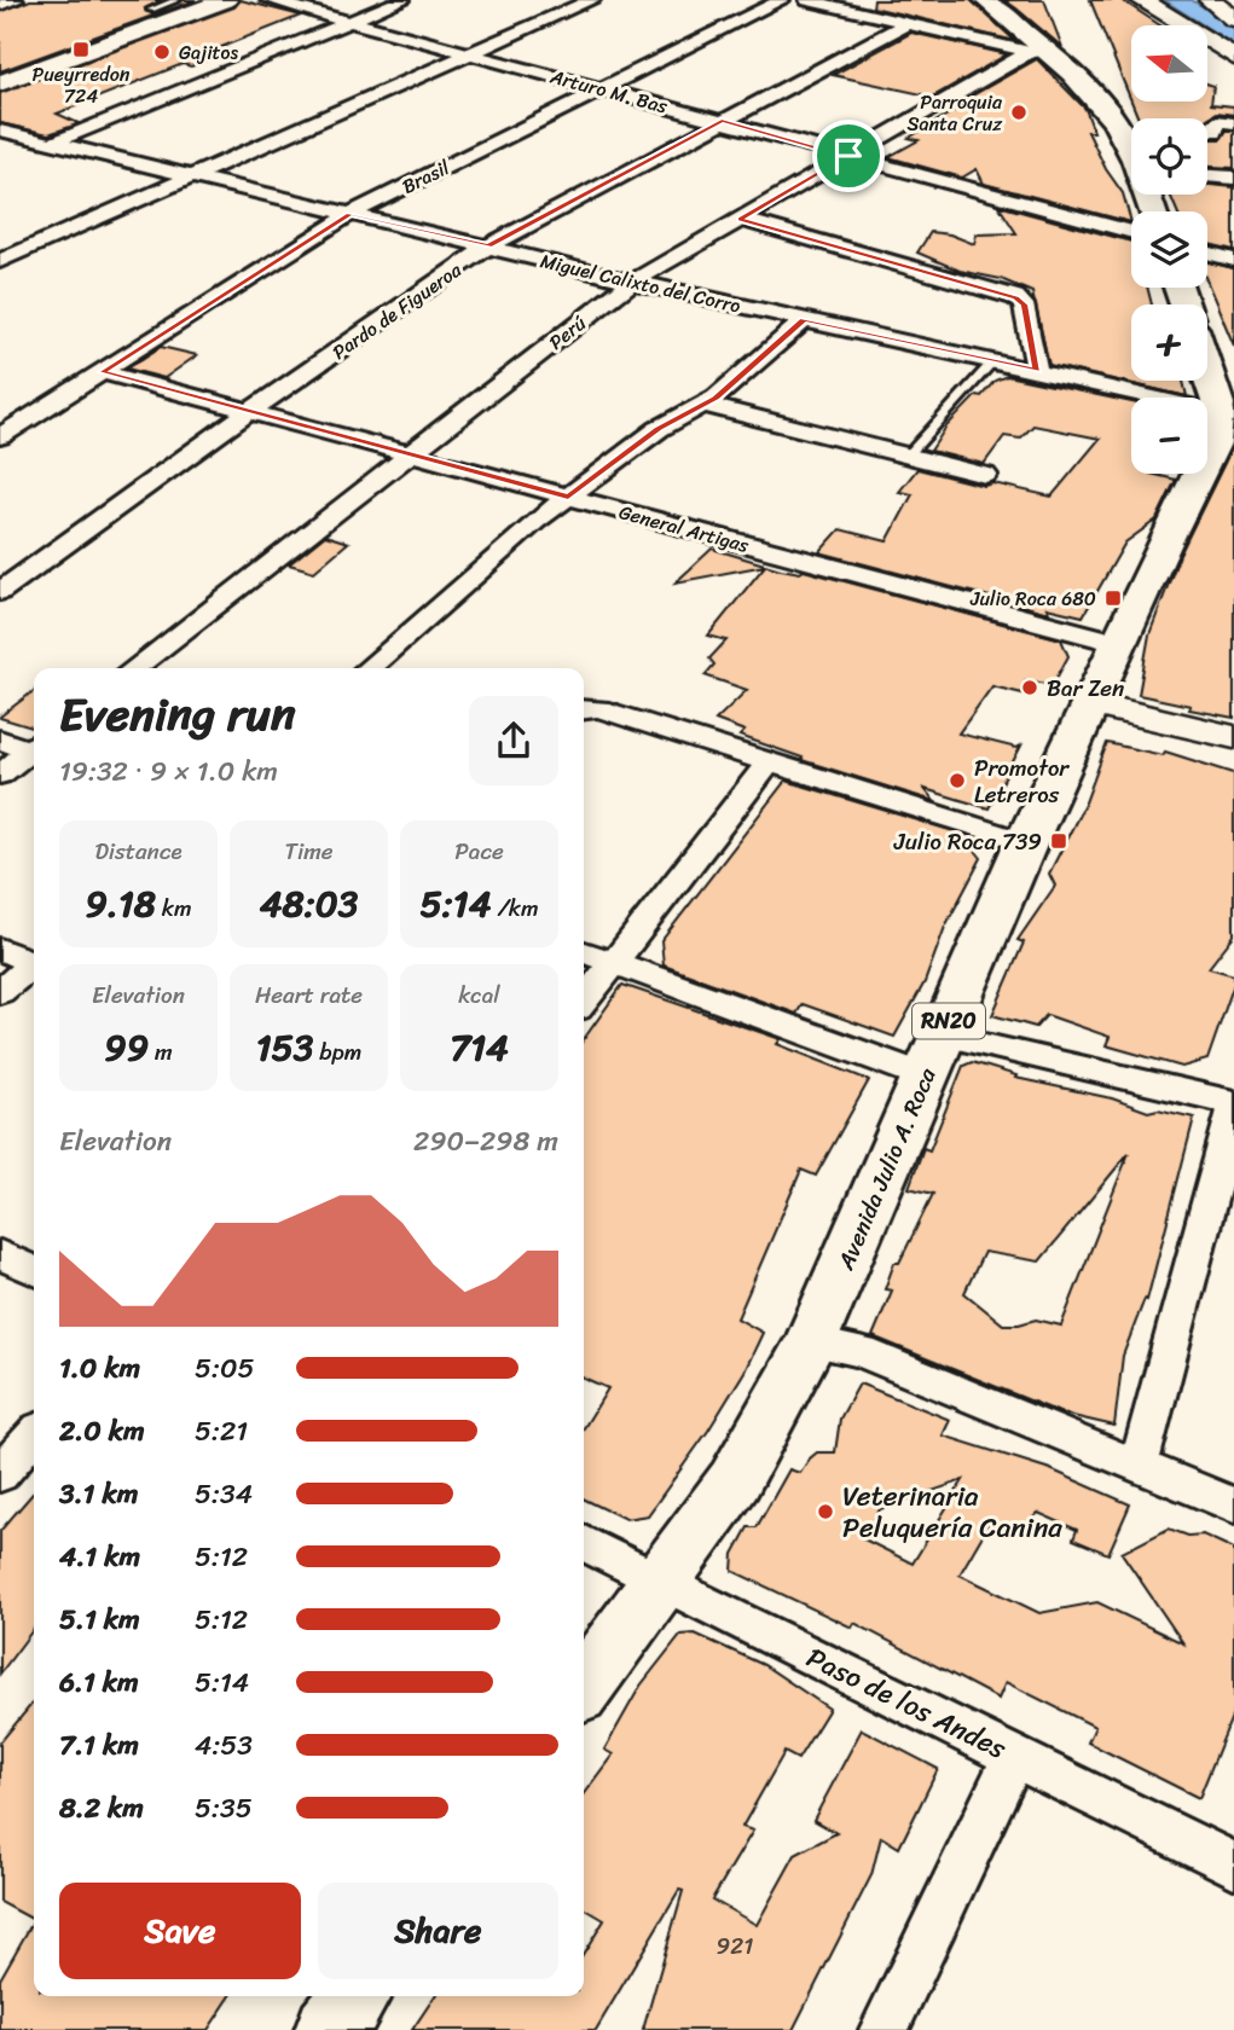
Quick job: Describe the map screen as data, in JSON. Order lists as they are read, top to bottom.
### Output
{
  "streets": {
    "main road": ["RN20", "Avenida Julio A. Roca"],
    "street": [
      "Arturo M. Bas",
      "Brasil",
      "Miguel Calixto del Corro",
      "Pardo de Figueroa",
      "Perú",
      "General Artigas",
      "Paso de los Andes"
    ]
  },
  "crossings": [
    ["Arturo M. Bas", "Brasil"],
    ["Arturo M. Bas", "Pardo de Figueroa"],
    ["Arturo M. Bas", "Perú"],
    ["Brasil", "Miguel Calixto del Corro"],
    ["Brasil", "General Artigas"],
    ["Miguel Calixto del Corro", "Pardo de Figueroa"],
    ["Miguel Calixto del Corro", "Perú"],
    ["Miguel Calixto del Corro", "Avenida Julio A. Roca"],
    ["Pardo de Figueroa", "General Artigas"],
    ["Perú", "General Artigas"],
    ["General Artigas", "Avenida Julio A. Roca"],
    ["Avenida Julio A. Roca", "Paso de los Andes"]
  ],
  "places": {
    "transit": ["Pueyrredon 724", "Julio Roca 680", "Julio Roca 739"],
    "other": [
      "Gajitos",
      "Parroquia Santa Cruz",
      "Bar Zen",
      "Promotor Letreros",
      "Veterinaria Peluquería Canina"
    ]
  },
  "house_numbers": ["921"],
  "north": "left",
  "page": {
    "map_buttons": ["+", "−"],
    "heading": ["Evening run", "19:32 · 9 × 1.0 km"],
    "stats": [
      ["Distance", "9.18 km"],
      ["Time", "48:03"],
      ["Pace", "5:14 /km"],
      ["Elevation", "99 m"],
      ["Heart rate", "153 bpm"],
      ["kcal", "714"]
    ],
    "chart": ["Elevation", "290–298 m"],
    "list": [
      {
        "name": "1.0 km",
        "note": "5:05"
      },
      {
        "name": "2.0 km",
        "note": "5:21"
      },
      {
        "name": "3.1 km",
        "note": "5:34"
      },
      {
        "name": "4.1 km",
        "note": "5:12"
      },
      {
        "name": "5.1 km",
        "note": "5:12"
      },
      {
        "name": "6.1 km",
        "note": "5:14"
      },
      {
        "name": "7.1 km",
        "note": "4:53"
      },
      {
        "name": "8.2 km",
        "note": "5:35"
      }
    ],
    "buttons": ["Save", "Share"]
  }
}
